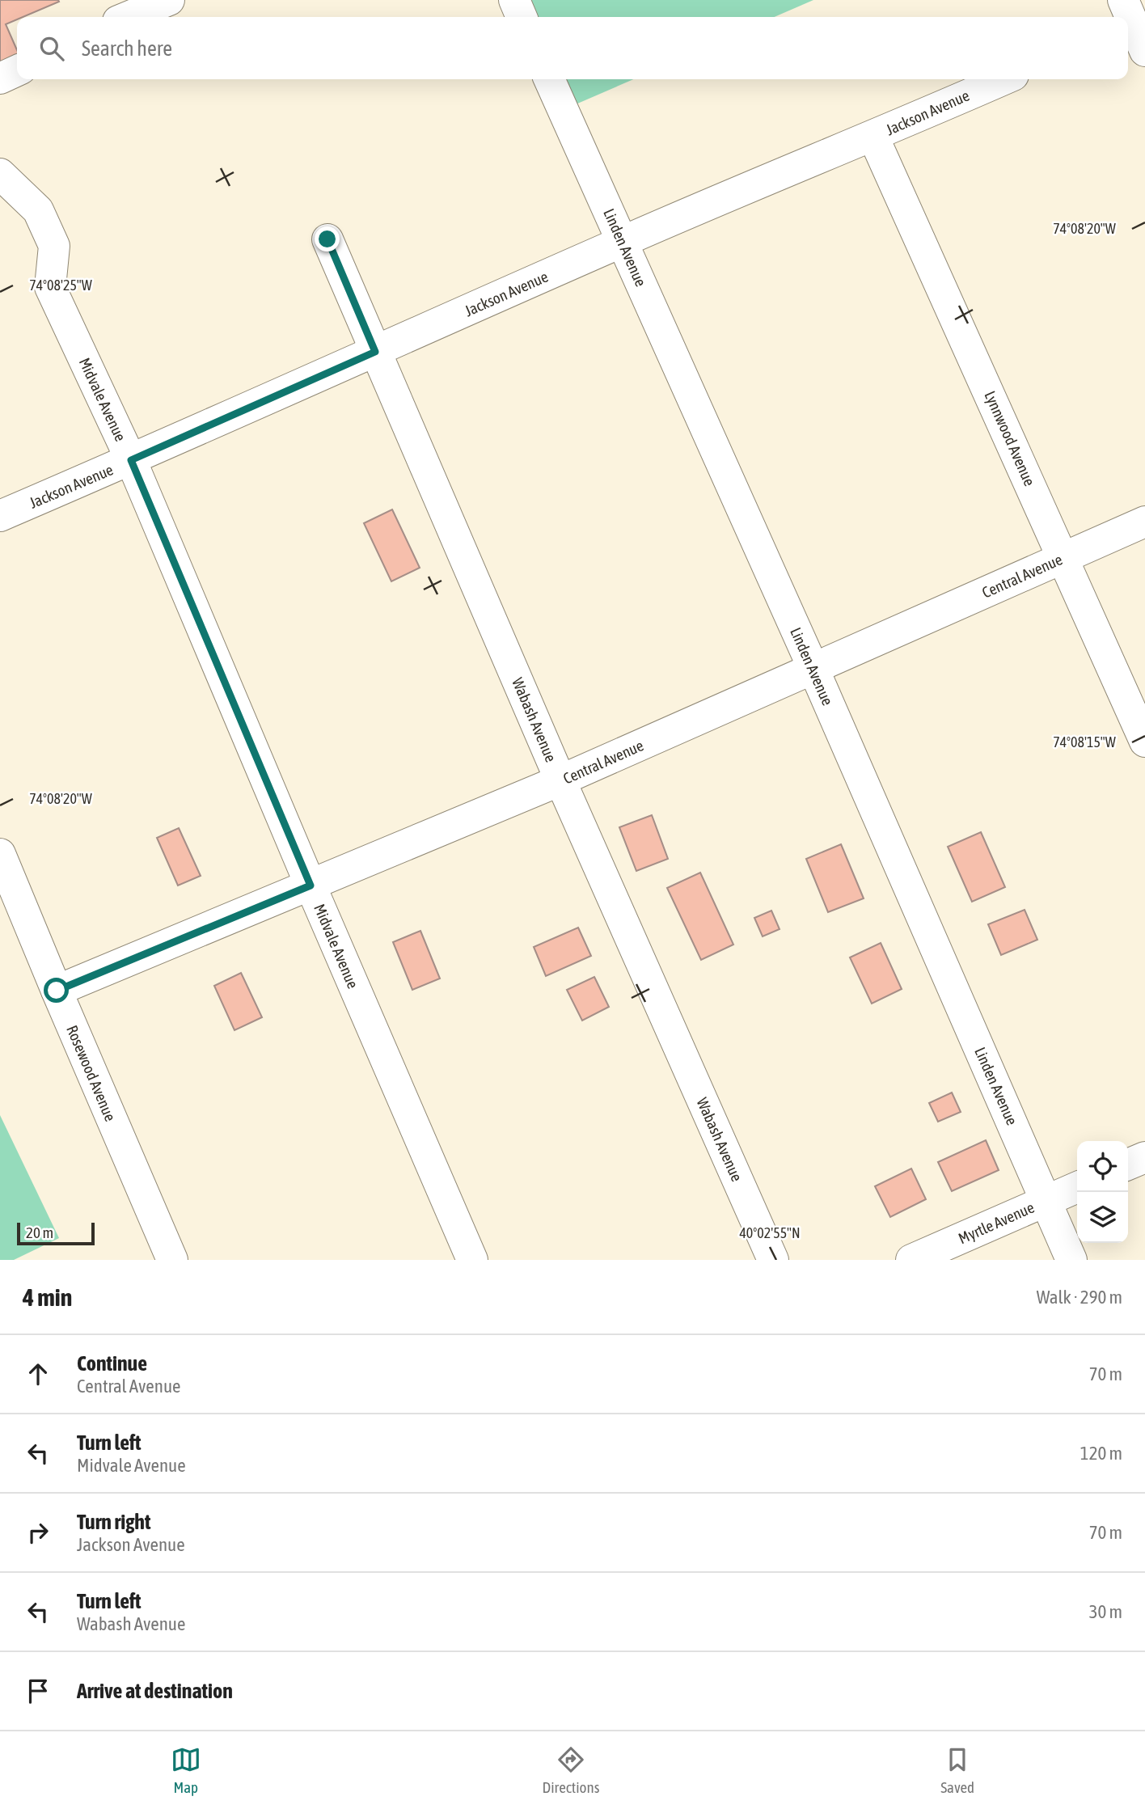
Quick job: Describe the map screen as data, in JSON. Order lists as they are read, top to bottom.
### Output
{
  "streets": {
    "street": [
      "Jackson Avenue",
      "Linden Avenue",
      "Midvale Avenue",
      "Lynnwood Avenue",
      "Central Avenue",
      "Wabash Avenue",
      "Rosewood Avenue",
      "Myrtle Avenue"
    ]
  },
  "crossings": [
    ["Jackson Avenue", "Linden Avenue"],
    ["Jackson Avenue", "Midvale Avenue"],
    ["Jackson Avenue", "Lynnwood Avenue"],
    ["Jackson Avenue", "Wabash Avenue"],
    ["Linden Avenue", "Central Avenue"],
    ["Linden Avenue", "Myrtle Avenue"],
    ["Midvale Avenue", "Central Avenue"],
    ["Lynnwood Avenue", "Central Avenue"],
    ["Central Avenue", "Wabash Avenue"],
    ["Central Avenue", "Rosewood Avenue"]
  ],
  "scale_bar": "20 m",
  "page": {
    "search": "Search here",
    "scale": "20 m",
    "heading": ["4 min", "Walk · 290 m"],
    "list": [
      ["Continue", "Central Avenue", "70 m"],
      ["Turn left", "Midvale Avenue", "120 m"],
      ["Turn right", "Jackson Avenue", "70 m"],
      ["Turn left", "Wabash Avenue", "30 m"],
      "Arrive at destination"
    ],
    "nav": ["Map", "Directions", "Saved"]
  },
  "coordinates": [
    "74°08'20\"W",
    "74°08'25\"W",
    "74°08'15\"W",
    "40°02'55\"N"
  ]
}
